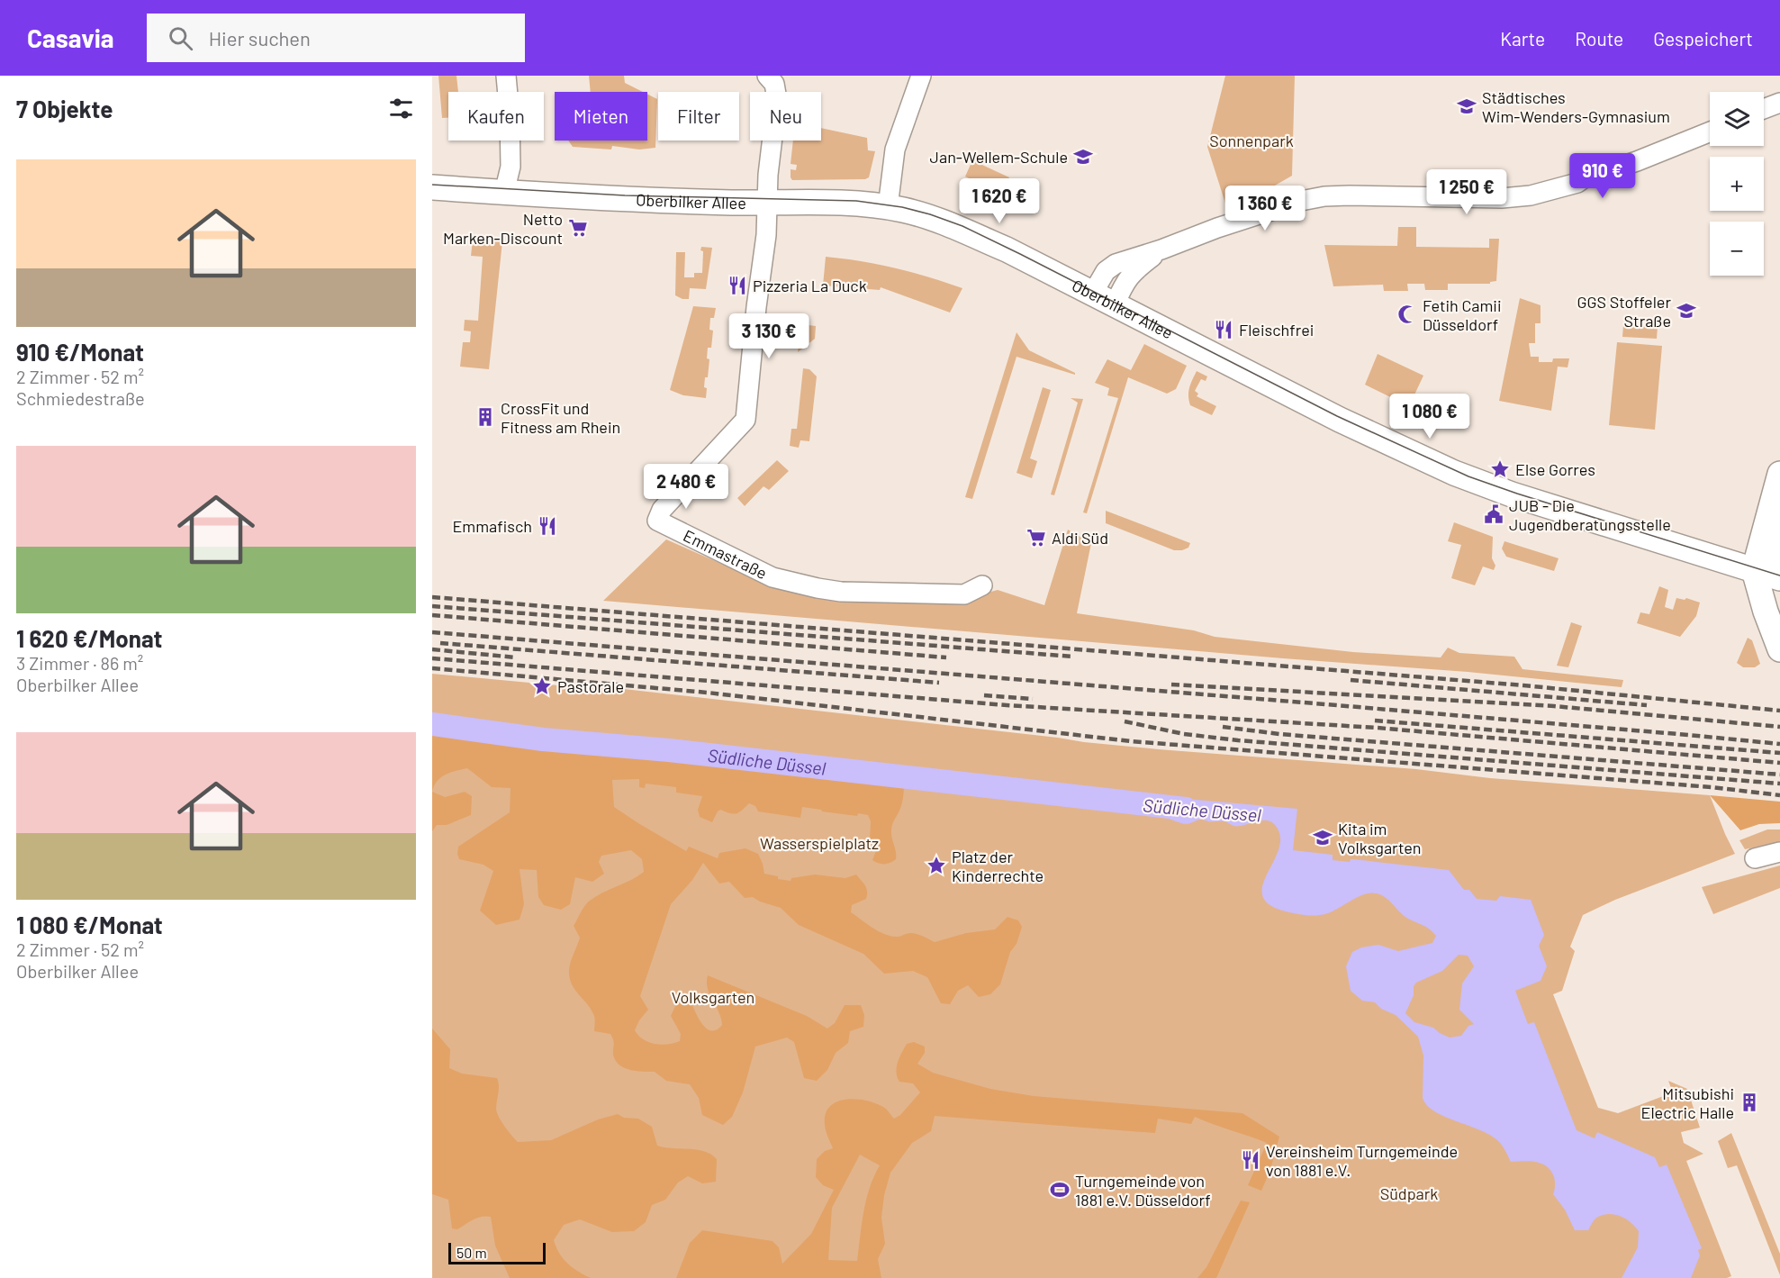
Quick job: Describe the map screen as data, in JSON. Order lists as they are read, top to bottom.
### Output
{
  "streets": {
    "main road": ["Oberbilker Allee"],
    "street": ["Emmastraße"]
  },
  "crossings": [
    ["Oberbilker Allee", "Emmastraße"]
  ],
  "water": ["Südliche Düssel"],
  "parks": [
    "Sonnenpark",
    "Wasserspielplatz",
    "Volksgarten",
    "Südpark"
  ],
  "places": {
    "school or university": [
      "Städtisches Wim-Wenders-Gymnasium",
      "Jan-Wellem-Schule",
      "GGS Stoffeler Straße",
      "Kita im Volksgarten"
    ],
    "supermarket": ["Netto Marken-Discount", "Aldi Süd"],
    "restaurant": [
      "Pizzeria La Duck",
      "Fleischfrei",
      "Emmafisch",
      "Vereinsheim Turngemeinde von 1881 e.V."
    ],
    "mosque": ["Fetih Camii Düsseldorf"],
    "building": ["CrossFit und Fitness am Rhein", "Mitsubishi Electric Halle"],
    "place": ["Else Gorres", "Pastorale", "Platz der Kinderrechte"],
    "public building": ["JUB - Die Jugendberatungsstelle"],
    "sports": ["Turngemeinde von 1881 e.V. Düsseldorf"]
  },
  "scale_bar": "50 m",
  "page": {
    "header": "Casavia",
    "search": "Hier suchen",
    "nav": ["Karte", "Route", "Gespeichert"],
    "heading": "7 Objekte",
    "map_buttons": ["+", "−"],
    "chip": [
      "Kaufen",
      "Mieten",
      "Filter",
      "Neu"
    ],
    "list": [
      {
        "name": "910 €/Monat",
        "note": "2 Zimmer · 52 m² · Schmiedestraße"
      },
      {
        "name": "1 620 €/Monat",
        "note": "3 Zimmer · 86 m² · Oberbilker Allee"
      },
      {
        "name": "1 080 €/Monat",
        "note": "2 Zimmer · 52 m² · Oberbilker Allee"
      }
    ],
    "price": [
      "910 €",
      "1 250 €",
      "1 620 €",
      "1 360 €",
      "3 130 €",
      "1 080 €",
      "2 480 €"
    ],
    "scale": "50 m"
  }
}
